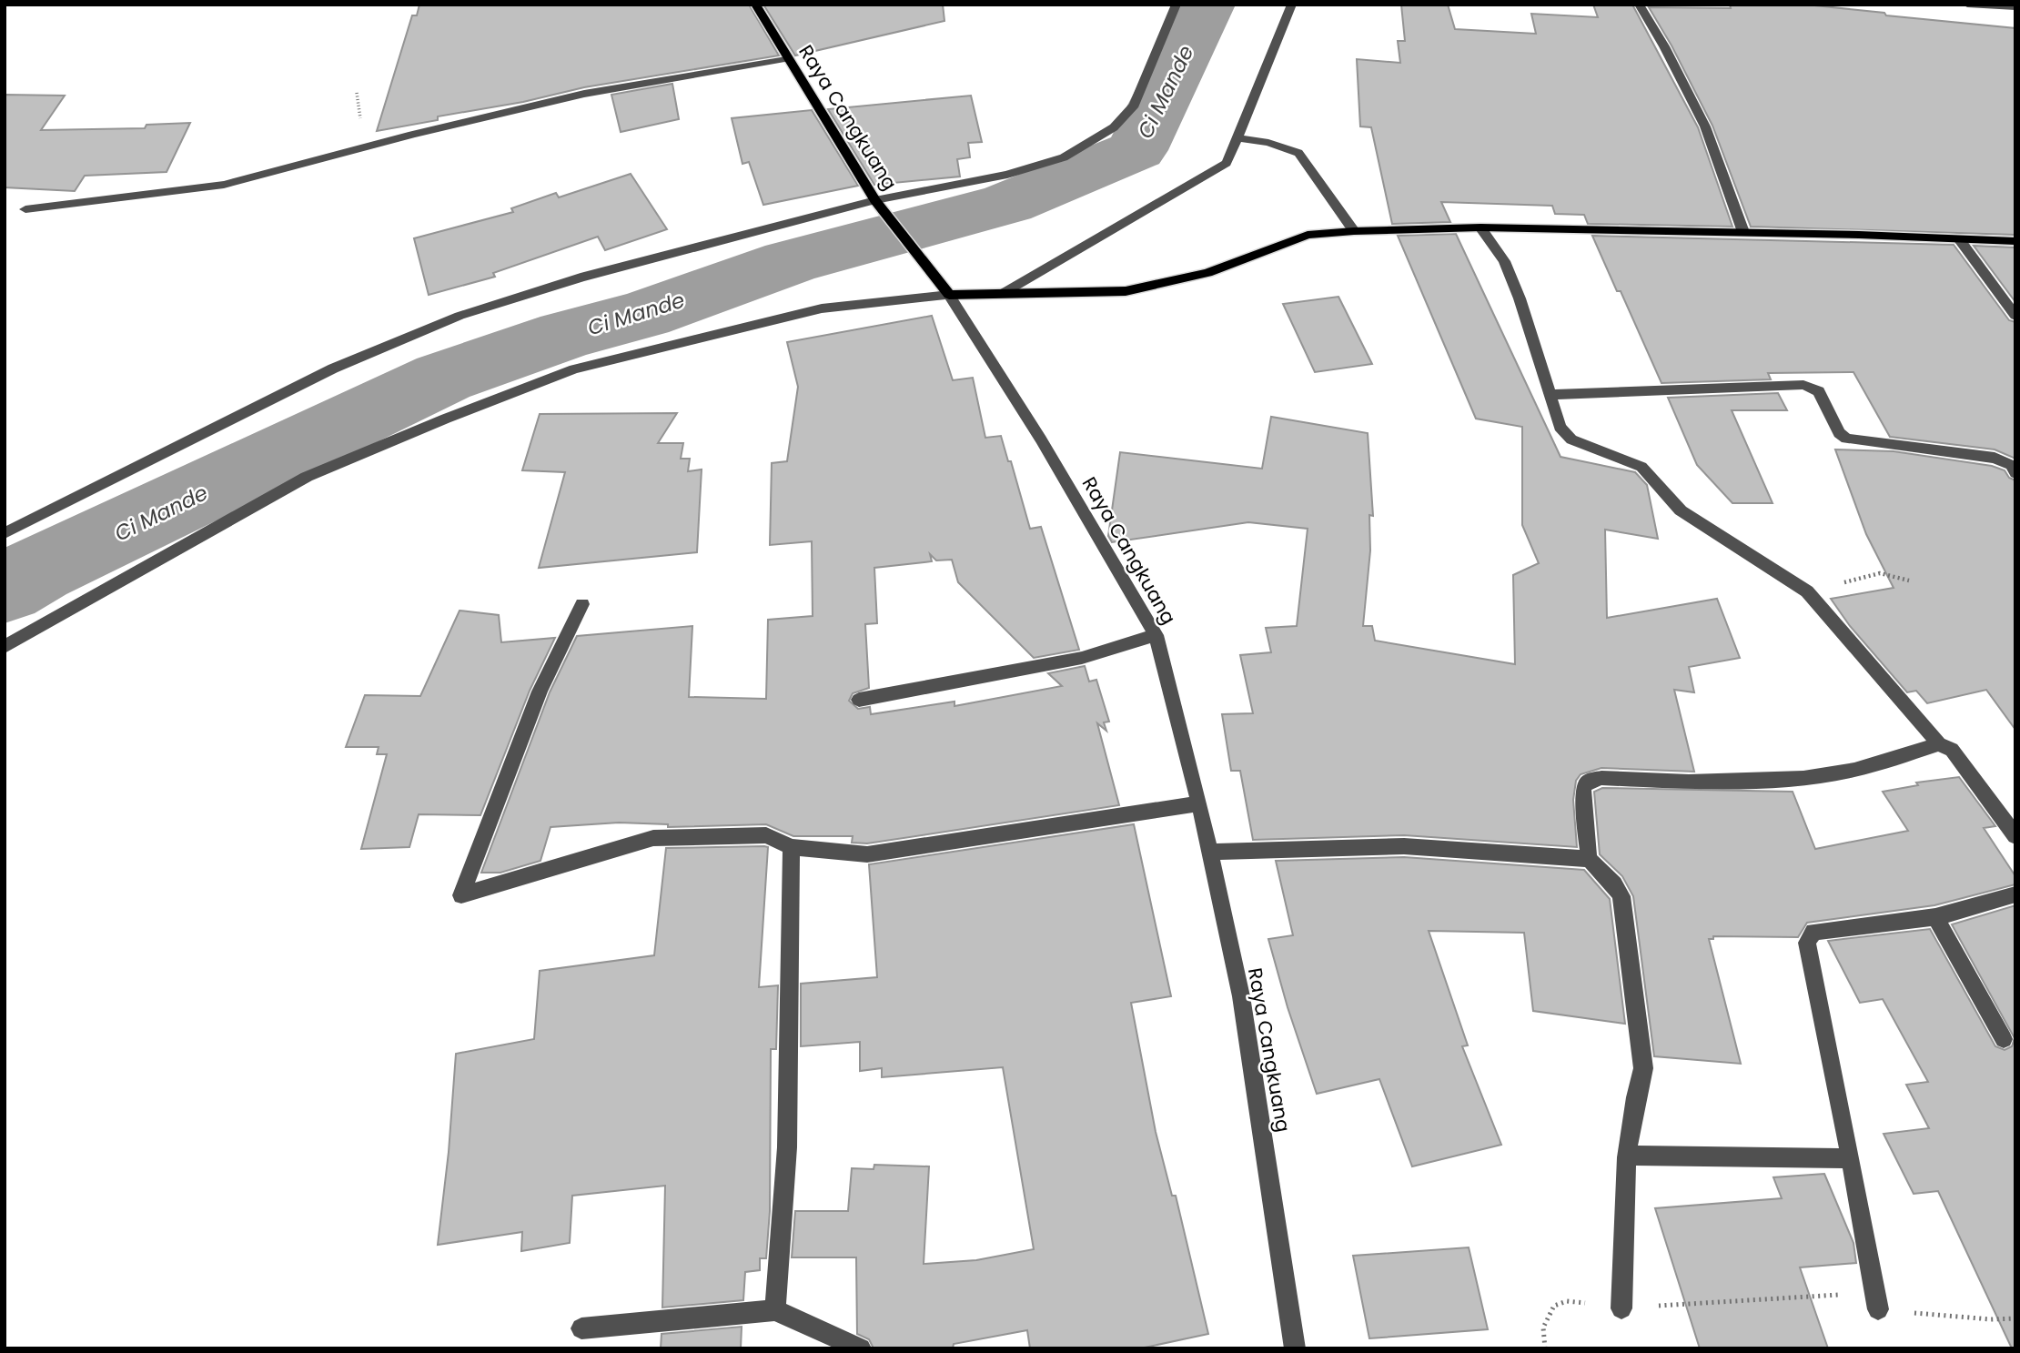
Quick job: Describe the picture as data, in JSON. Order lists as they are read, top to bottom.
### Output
{
  "streets": {
    "main road": ["Raya Cangkuang"]
  },
  "water": ["Ci Mande"]
}
